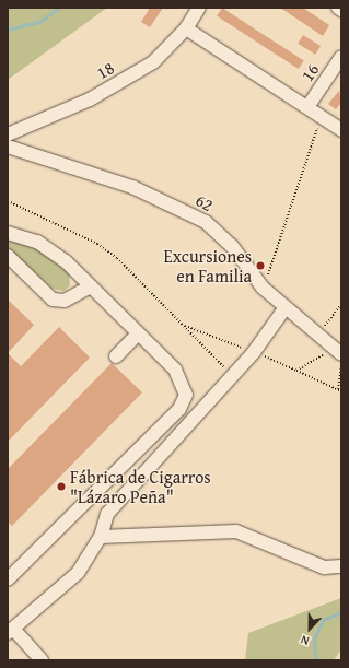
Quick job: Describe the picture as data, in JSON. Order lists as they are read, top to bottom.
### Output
{
  "streets": {
    "street": ["18", "16", "62"]
  },
  "places": ["Excursiones en Familia", "Fábrica de Cigarros \"Lázaro Peña\""],
  "north": "bottom"
}
